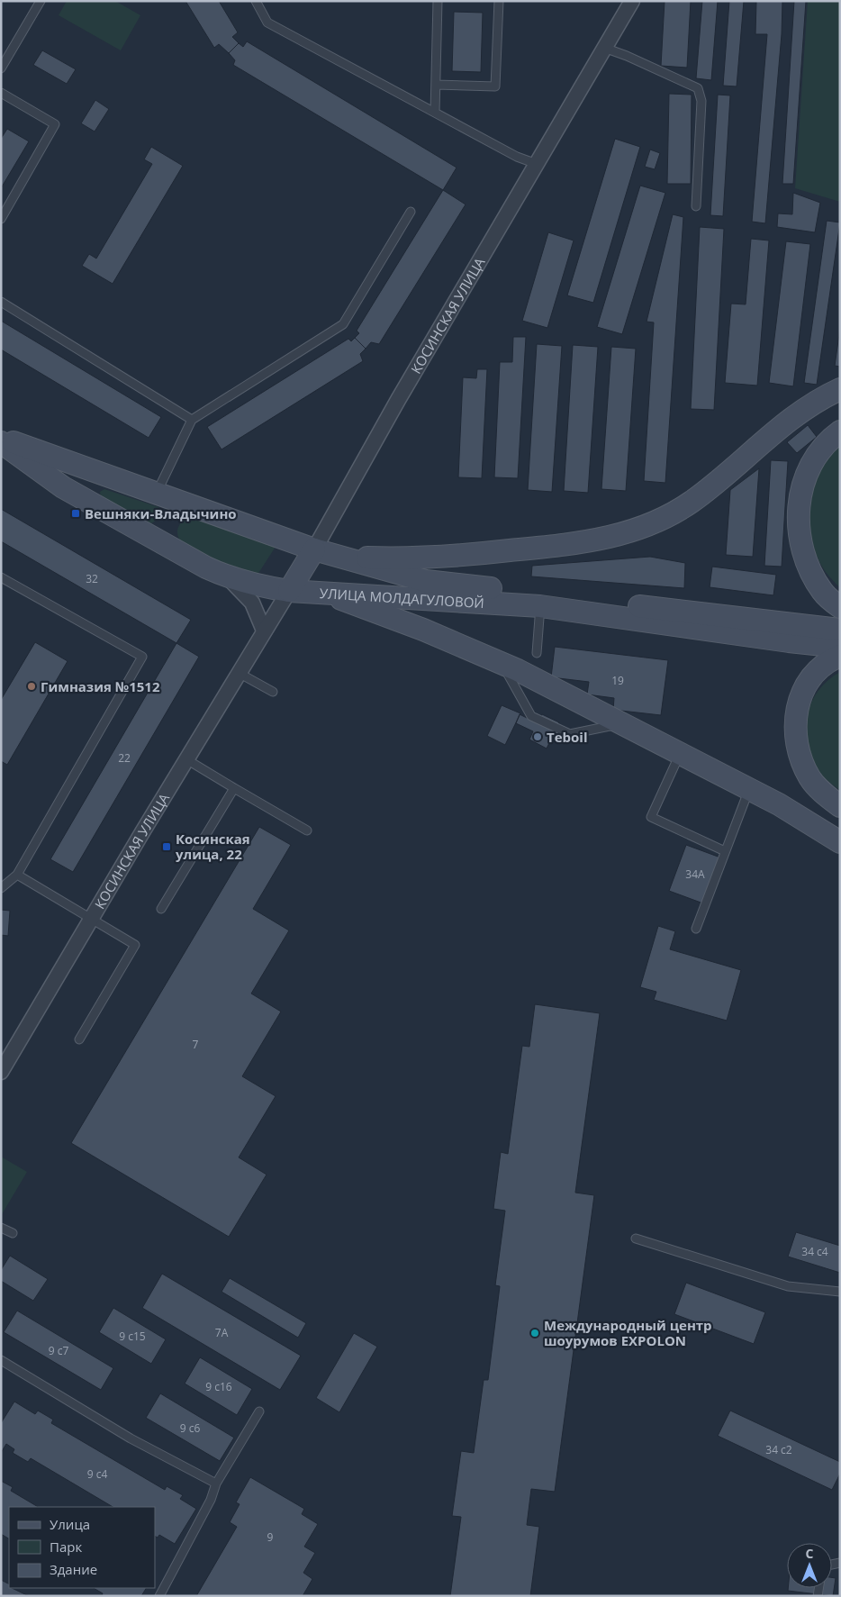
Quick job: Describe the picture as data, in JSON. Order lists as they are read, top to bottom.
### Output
{
  "streets": {
    "main road": ["КОСИНСКАЯ УЛИЦА", "УЛИЦА МОЛДАГУЛОВОЙ"]
  },
  "crossings": [
    ["КОСИНСКАЯ УЛИЦА", "УЛИЦА МОЛДАГУЛОВОЙ"]
  ],
  "places": {
    "transit": ["Вешняки-Владычино", "Косинская улица, 22"],
    "other": ["Гимназия №1512", "Teboil", "Международный центр шоурумов EXPOLON"]
  },
  "house_numbers": [
    "32",
    "19",
    "22",
    "34А",
    "7",
    "34 с4",
    "7А",
    "9 с15",
    "9 с7",
    "9 с16",
    "9 с6",
    "34 с2",
    "9 с4",
    "9"
  ],
  "legend": ["Улица", "Парк", "Здание"],
  "north": "top"
}
